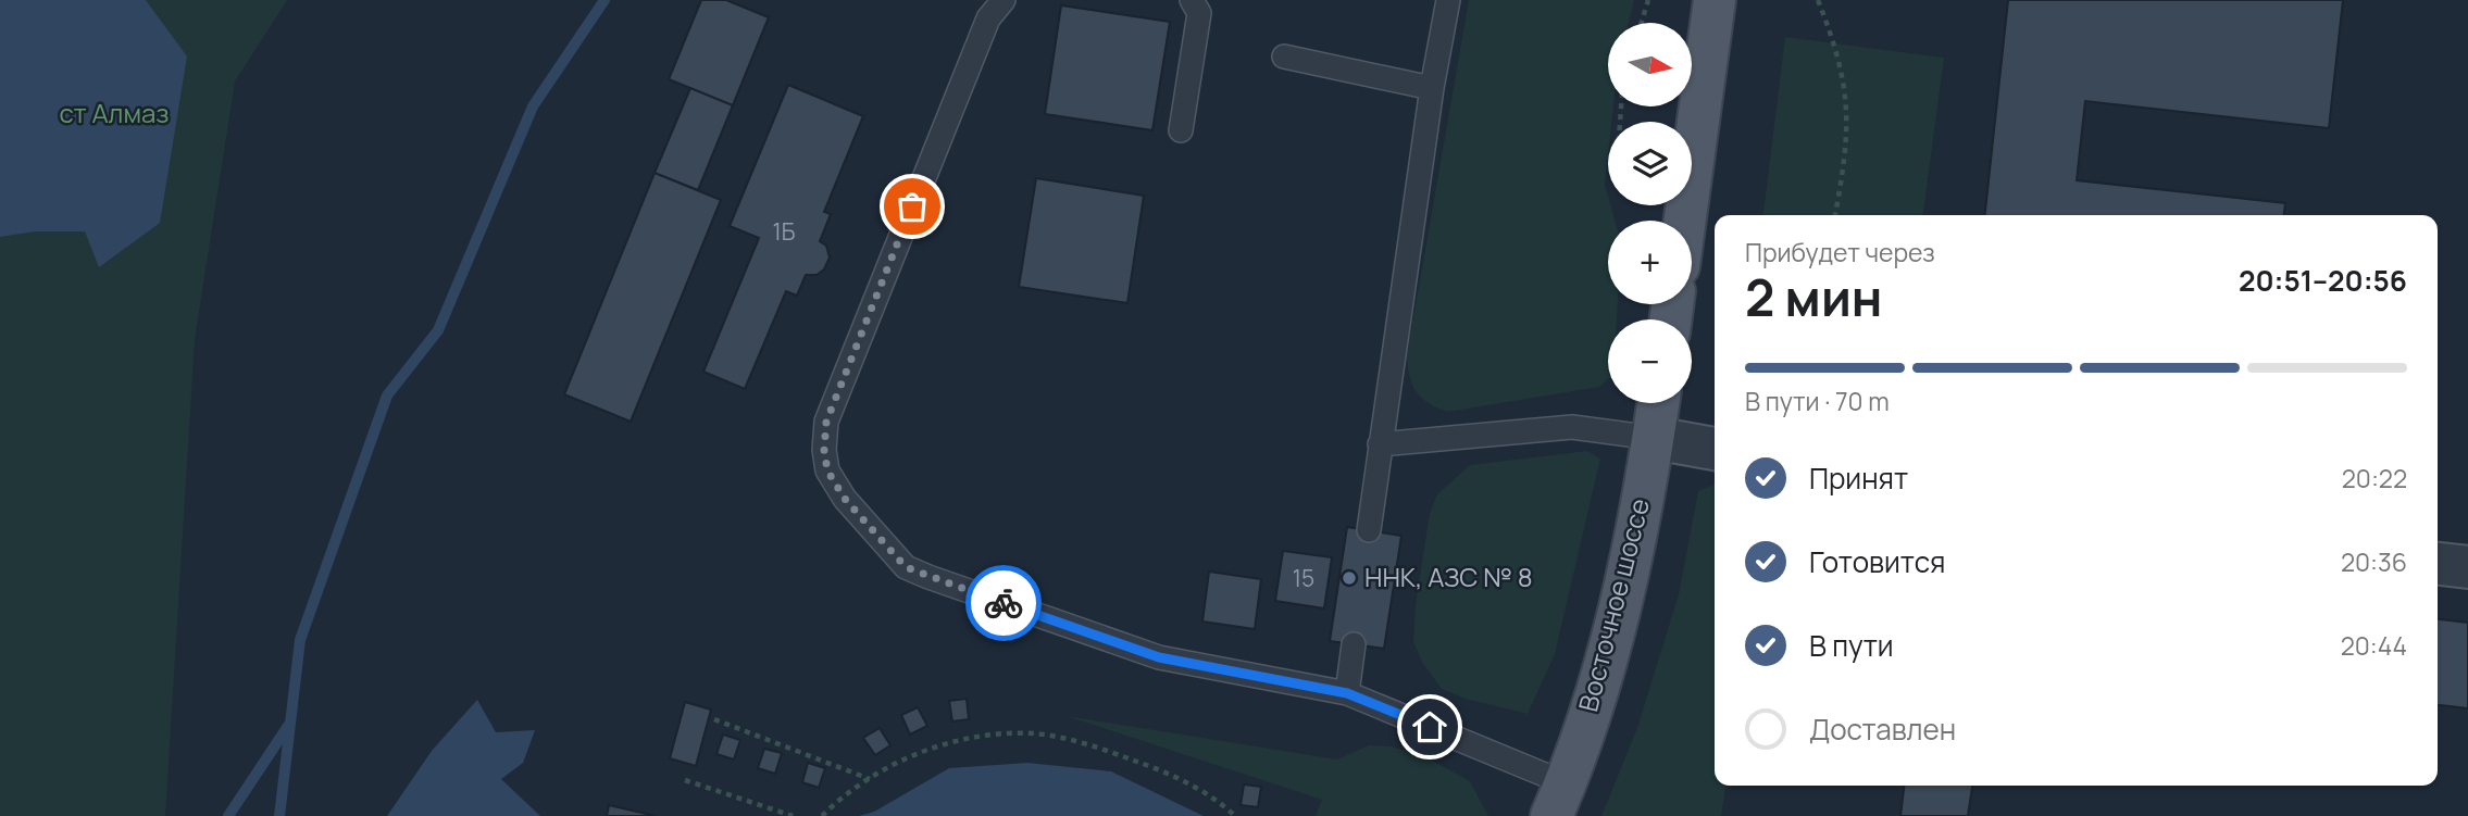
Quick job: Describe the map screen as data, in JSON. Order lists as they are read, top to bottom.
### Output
{
  "streets": {
    "main road": ["Восточное шоссе"]
  },
  "parks": ["ст Алмаз"],
  "places": ["ННК, АЗС № 8"],
  "house_numbers": ["1Б", "15"],
  "north": "right",
  "page": {
    "map_buttons": ["+", "−"],
    "heading": ["2 мин", "Прибудет через", "20:51–20:56"],
    "bar": "В пути · 70 m",
    "list": [
      ["Принят", "20:22"],
      ["Готовится", "20:36"],
      ["В пути", "20:44"],
      "Доставлен"
    ]
  }
}
